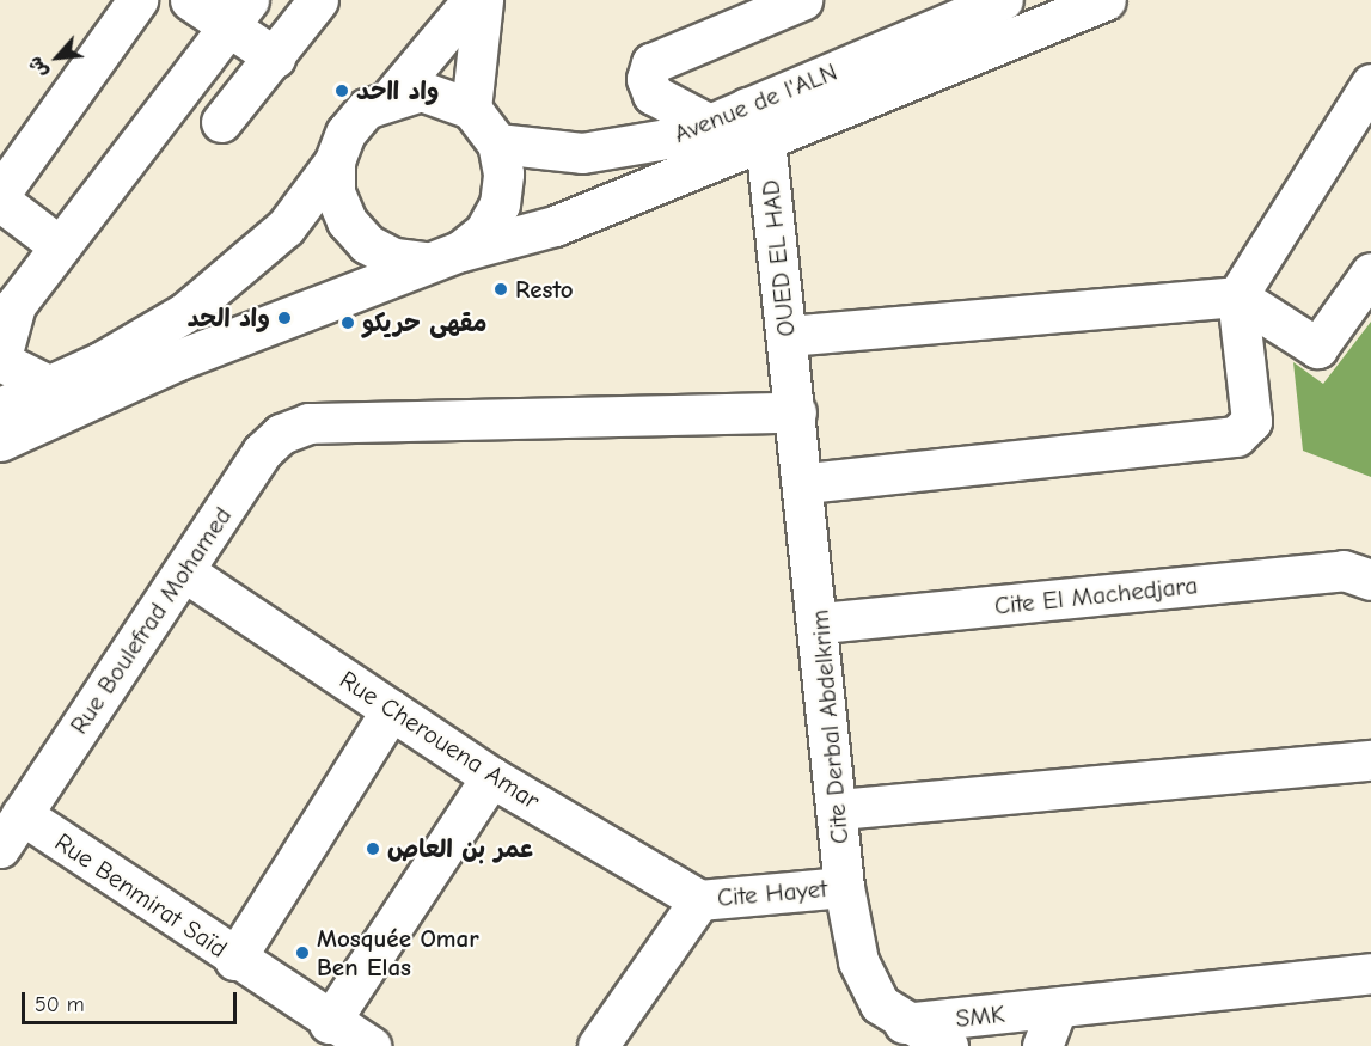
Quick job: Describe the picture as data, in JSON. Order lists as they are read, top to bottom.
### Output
{
  "streets": {
    "street": [
      "Avenue de l'ALN",
      "OUED EL HAD",
      "Cite El Machedjara",
      "Rue Boulefrad Mohamed",
      "Cite Derbal Abdelkrim",
      "Rue Cherouena Amar",
      "Cite Hayet",
      "Rue Benmirat Saïd",
      "SMK"
    ]
  },
  "crossings": [
    ["Avenue de l'ALN", "OUED EL HAD"],
    ["OUED EL HAD", "Rue Boulefrad Mohamed"],
    ["OUED EL HAD", "Cite Derbal Abdelkrim"],
    ["Cite El Machedjara", "Cite Derbal Abdelkrim"],
    ["Rue Boulefrad Mohamed", "Cite Derbal Abdelkrim"],
    ["Rue Boulefrad Mohamed", "Rue Cherouena Amar"],
    ["Rue Boulefrad Mohamed", "Rue Benmirat Saïd"],
    ["Cite Derbal Abdelkrim", "Cite Hayet"],
    ["Cite Derbal Abdelkrim", "SMK"],
    ["Rue Cherouena Amar", "Cite Hayet"]
  ],
  "places": [
    "واد ااحد",
    "Resto",
    "واد الحد",
    "مقهى حريكو",
    "عمر بن العاص",
    "Mosquée Omar Ben Elas"
  ],
  "scale_bar": "50 m",
  "north": "bottom left"
}
